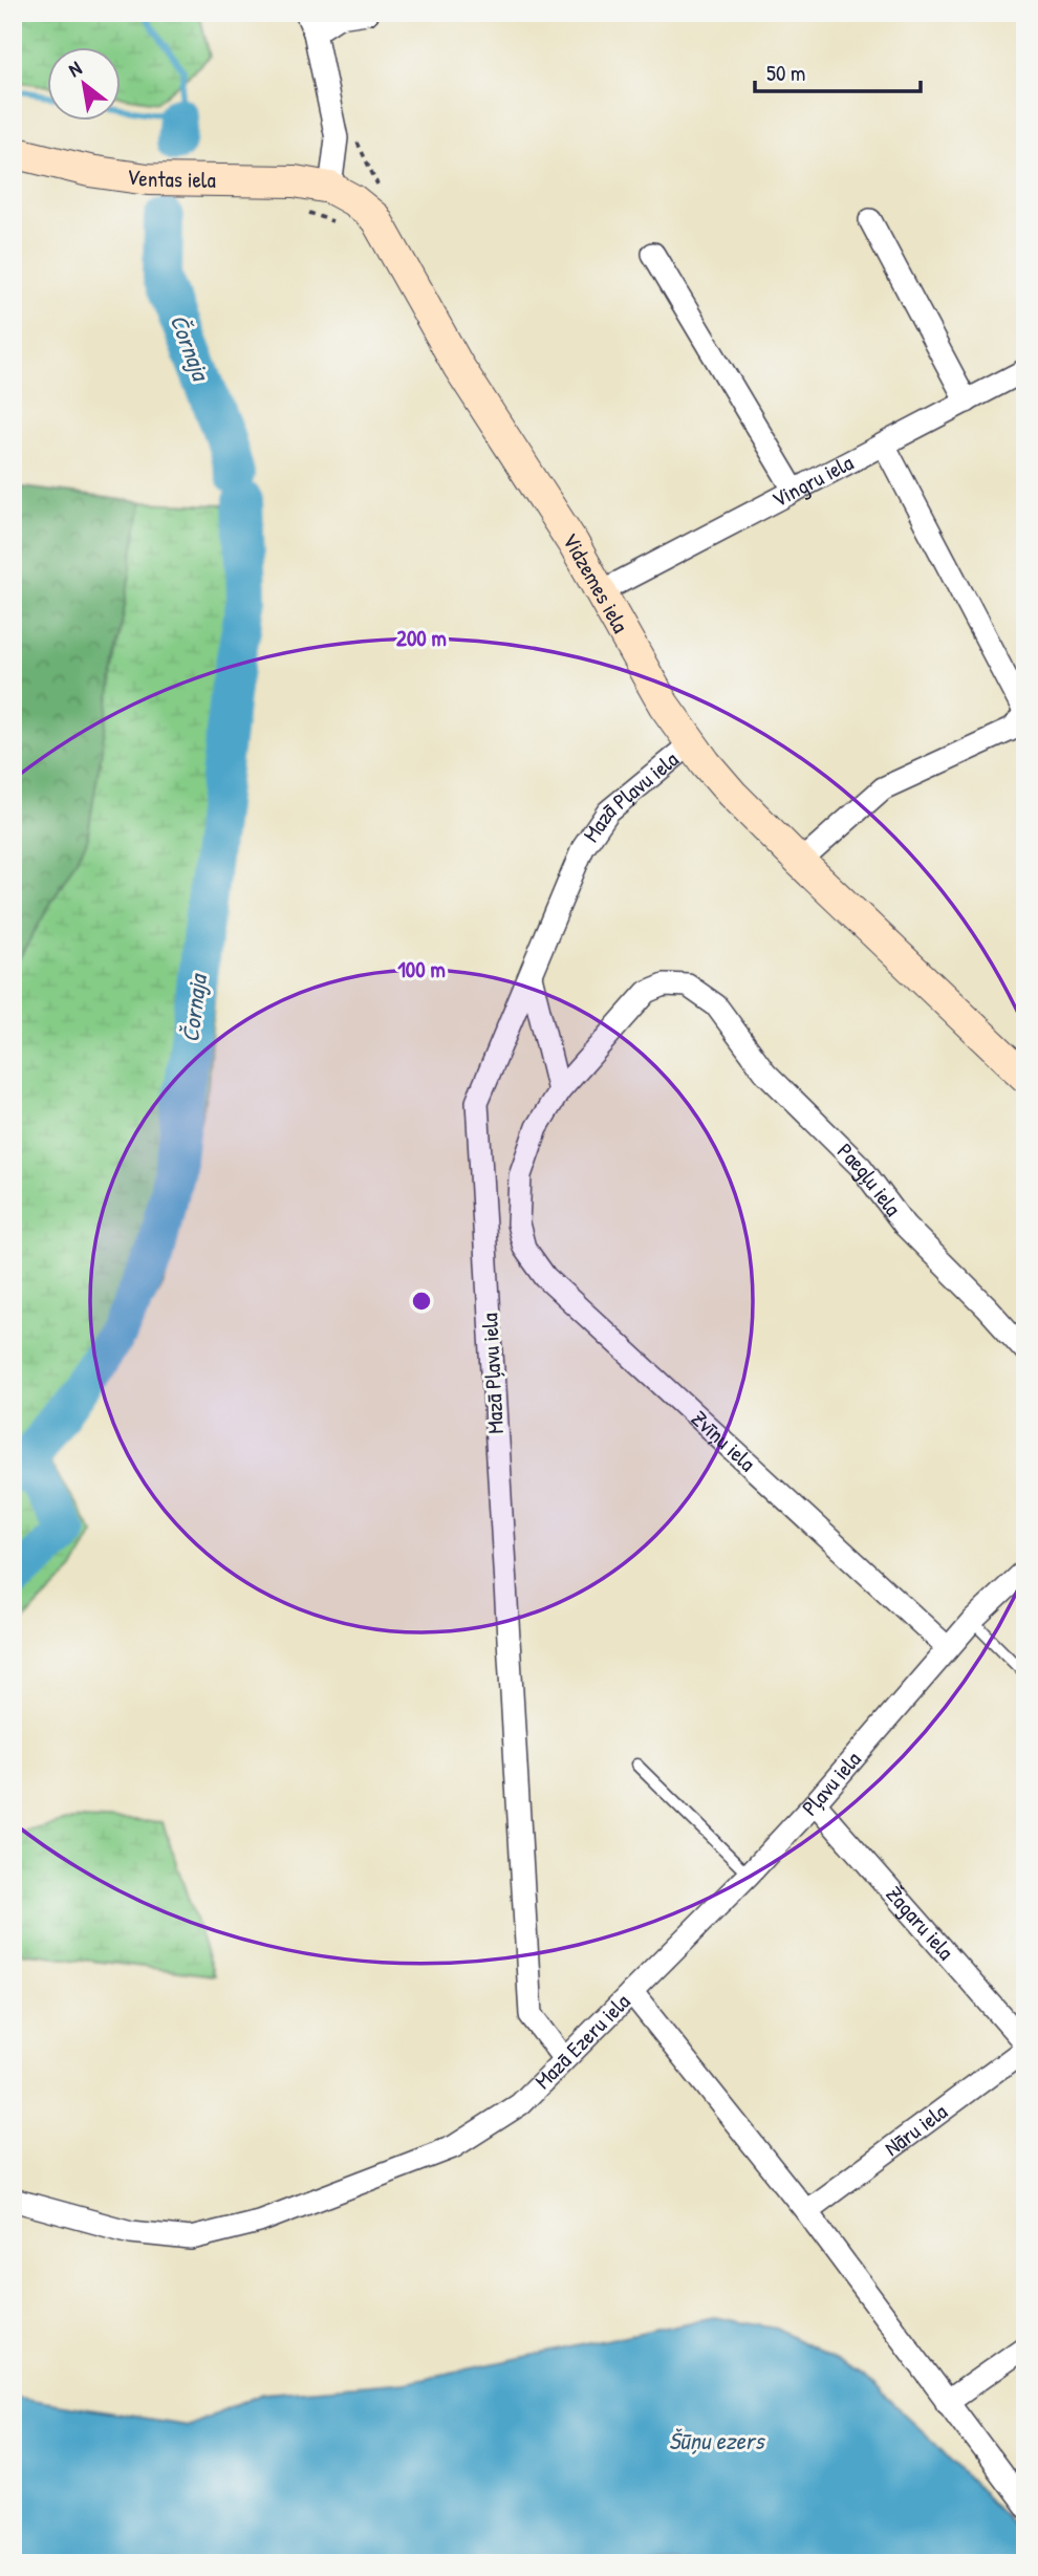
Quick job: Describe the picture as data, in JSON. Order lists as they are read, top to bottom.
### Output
{
  "streets": {
    "street": [
      "Ventas iela",
      "Vingru iela",
      "Vidzemes iela",
      "Mazā Pļavu iela",
      "Paegļu iela",
      "Zvīņu iela",
      "Pļavu iela",
      "Žagaru iela",
      "Mazā Ezeru iela",
      "Nāru iela"
    ]
  },
  "crossings": [
    ["Ventas iela", "Vidzemes iela"],
    ["Vingru iela", "Vidzemes iela"],
    ["Vidzemes iela", "Mazā Pļavu iela"],
    ["Mazā Pļavu iela", "Mazā Ezeru iela"],
    ["Paegļu iela", "Zvīņu iela"],
    ["Zvīņu iela", "Pļavu iela"],
    ["Pļavu iela", "Žagaru iela"],
    ["Pļavu iela", "Mazā Ezeru iela"],
    ["Mazā Ezeru iela", "Nāru iela"]
  ],
  "water": ["Čornaja", "Šūņu ezers"],
  "scale_bar": "50 m",
  "north": "top left",
  "rings": ["200 m", "100 m"]
}
